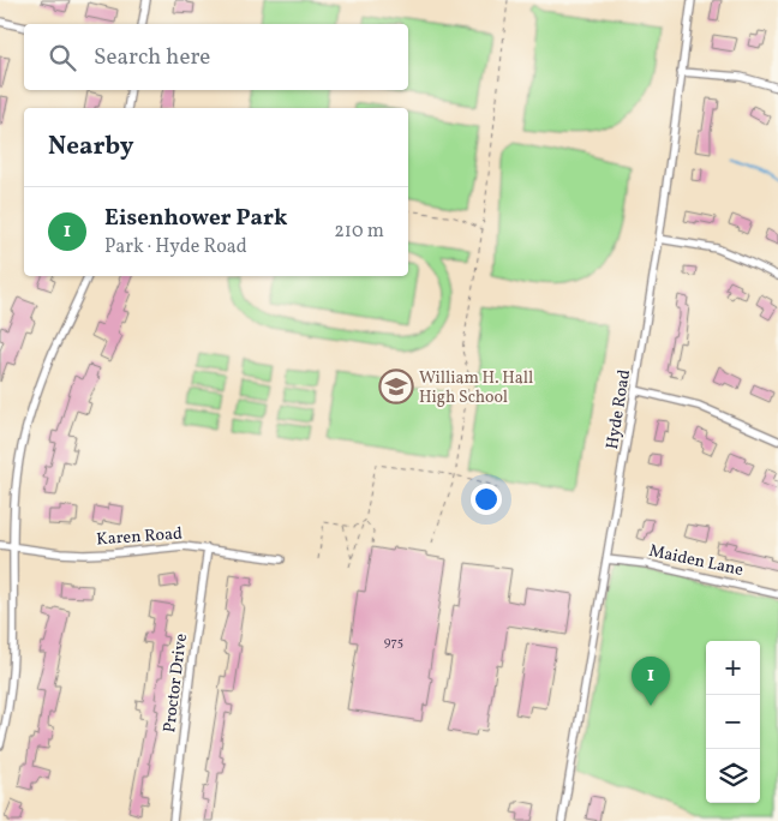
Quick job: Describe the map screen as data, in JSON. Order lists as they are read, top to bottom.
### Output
{
  "streets": {
    "street": [
      "Hyde Road",
      "Karen Road",
      "Maiden Lane",
      "Proctor Drive"
    ]
  },
  "crossings": [
    ["Hyde Road", "Maiden Lane"],
    ["Karen Road", "Proctor Drive"]
  ],
  "places": {
    "school or university": ["William H. Hall High School"]
  },
  "house_numbers": ["975"],
  "page": {
    "search": "Search here",
    "heading": "Nearby",
    "list": [
      {
        "mark": "1",
        "name": "Eisenhower Park",
        "note": "Park · Hyde Road",
        "value": "210 m"
      }
    ],
    "map_buttons": ["+", "−"],
    "pins": "1"
  }
}
